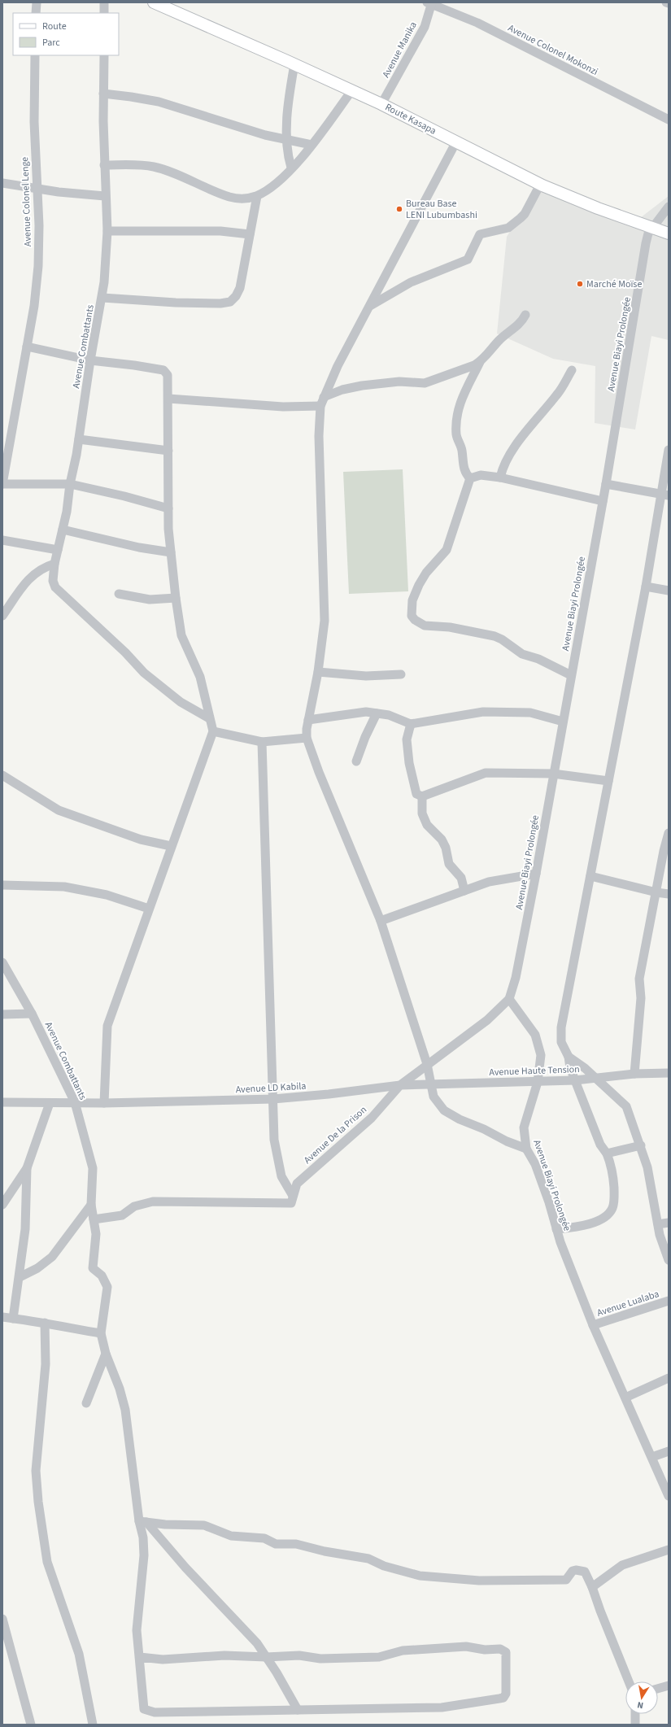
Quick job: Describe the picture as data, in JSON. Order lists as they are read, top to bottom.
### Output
{
  "streets": {
    "main road": ["Route Kasapa"],
    "street": [
      "Avenue Manika",
      "Avenue Colonel Mokonzi",
      "Avenue Colonel Lenge",
      "Avenue Biayi Prolongée",
      "Avenue Combattants",
      "Avenue Haute Tension",
      "Avenue LD Kabila",
      "Avenue De la Prison",
      "Avenue Lualaba"
    ]
  },
  "crossings": [
    ["Avenue Manika", "Avenue Colonel Mokonzi"],
    ["Avenue Manika", "Route Kasapa"],
    ["Route Kasapa", "Avenue Biayi Prolongée"],
    ["Avenue Biayi Prolongée", "Avenue Haute Tension"],
    ["Avenue Biayi Prolongée", "Avenue Lualaba"],
    ["Avenue Combattants", "Avenue LD Kabila"],
    ["Avenue Haute Tension", "Avenue LD Kabila"],
    ["Avenue Haute Tension", "Avenue De la Prison"],
    ["Avenue LD Kabila", "Avenue De la Prison"]
  ],
  "places": ["Bureau Base LENI Lubumbashi", "Marché Moïse"],
  "legend": ["Route", "Parc"],
  "north": "bottom"
}
